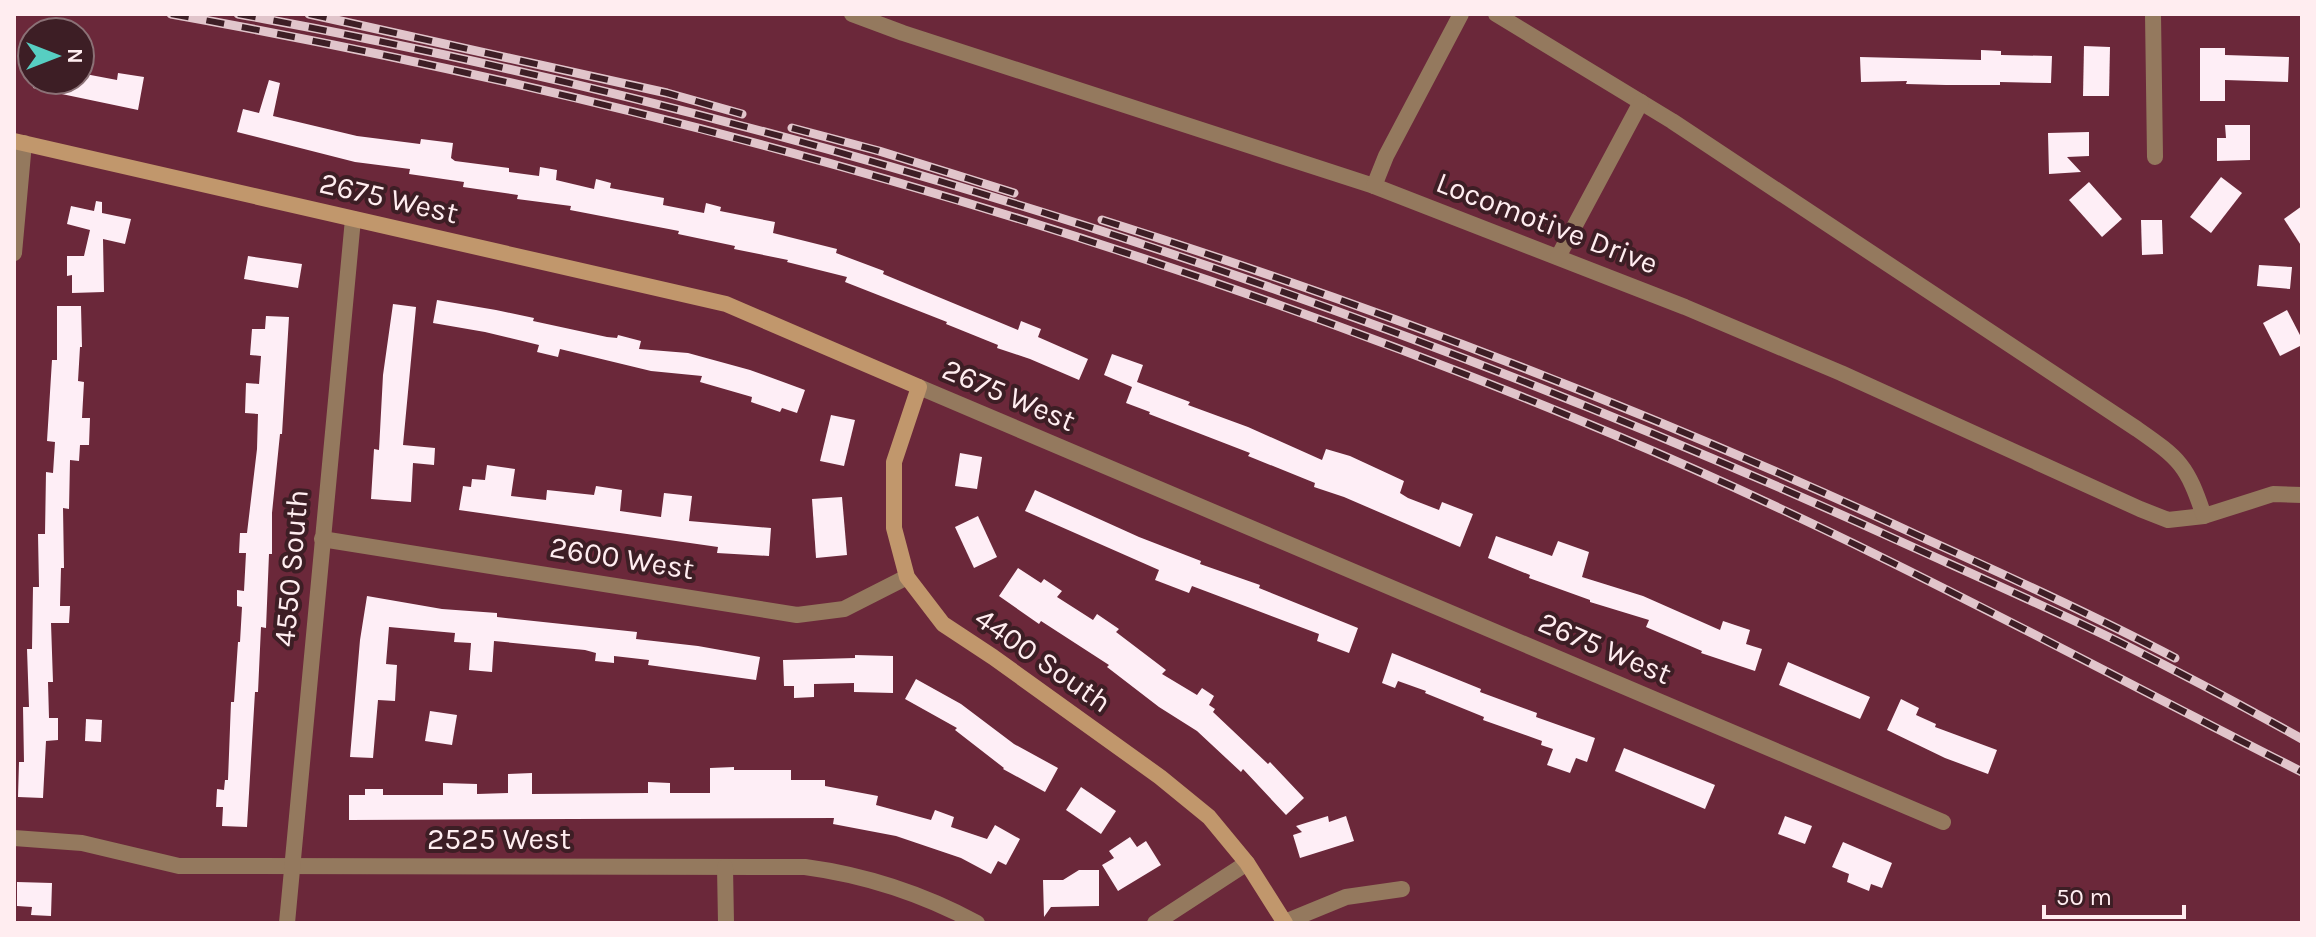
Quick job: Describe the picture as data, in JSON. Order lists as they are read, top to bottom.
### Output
{
  "streets": {
    "street": [
      "2675 West",
      "Locomotive Drive",
      "2600 West",
      "4550 South",
      "4400 South",
      "2525 West"
    ]
  },
  "crossings": [
    ["2675 West", "4550 South"],
    ["2675 West", "4400 South"],
    ["2600 West", "4550 South"],
    ["2600 West", "4400 South"],
    ["4550 South", "2525 West"]
  ],
  "scale_bar": "50 m",
  "north": "right"
}
